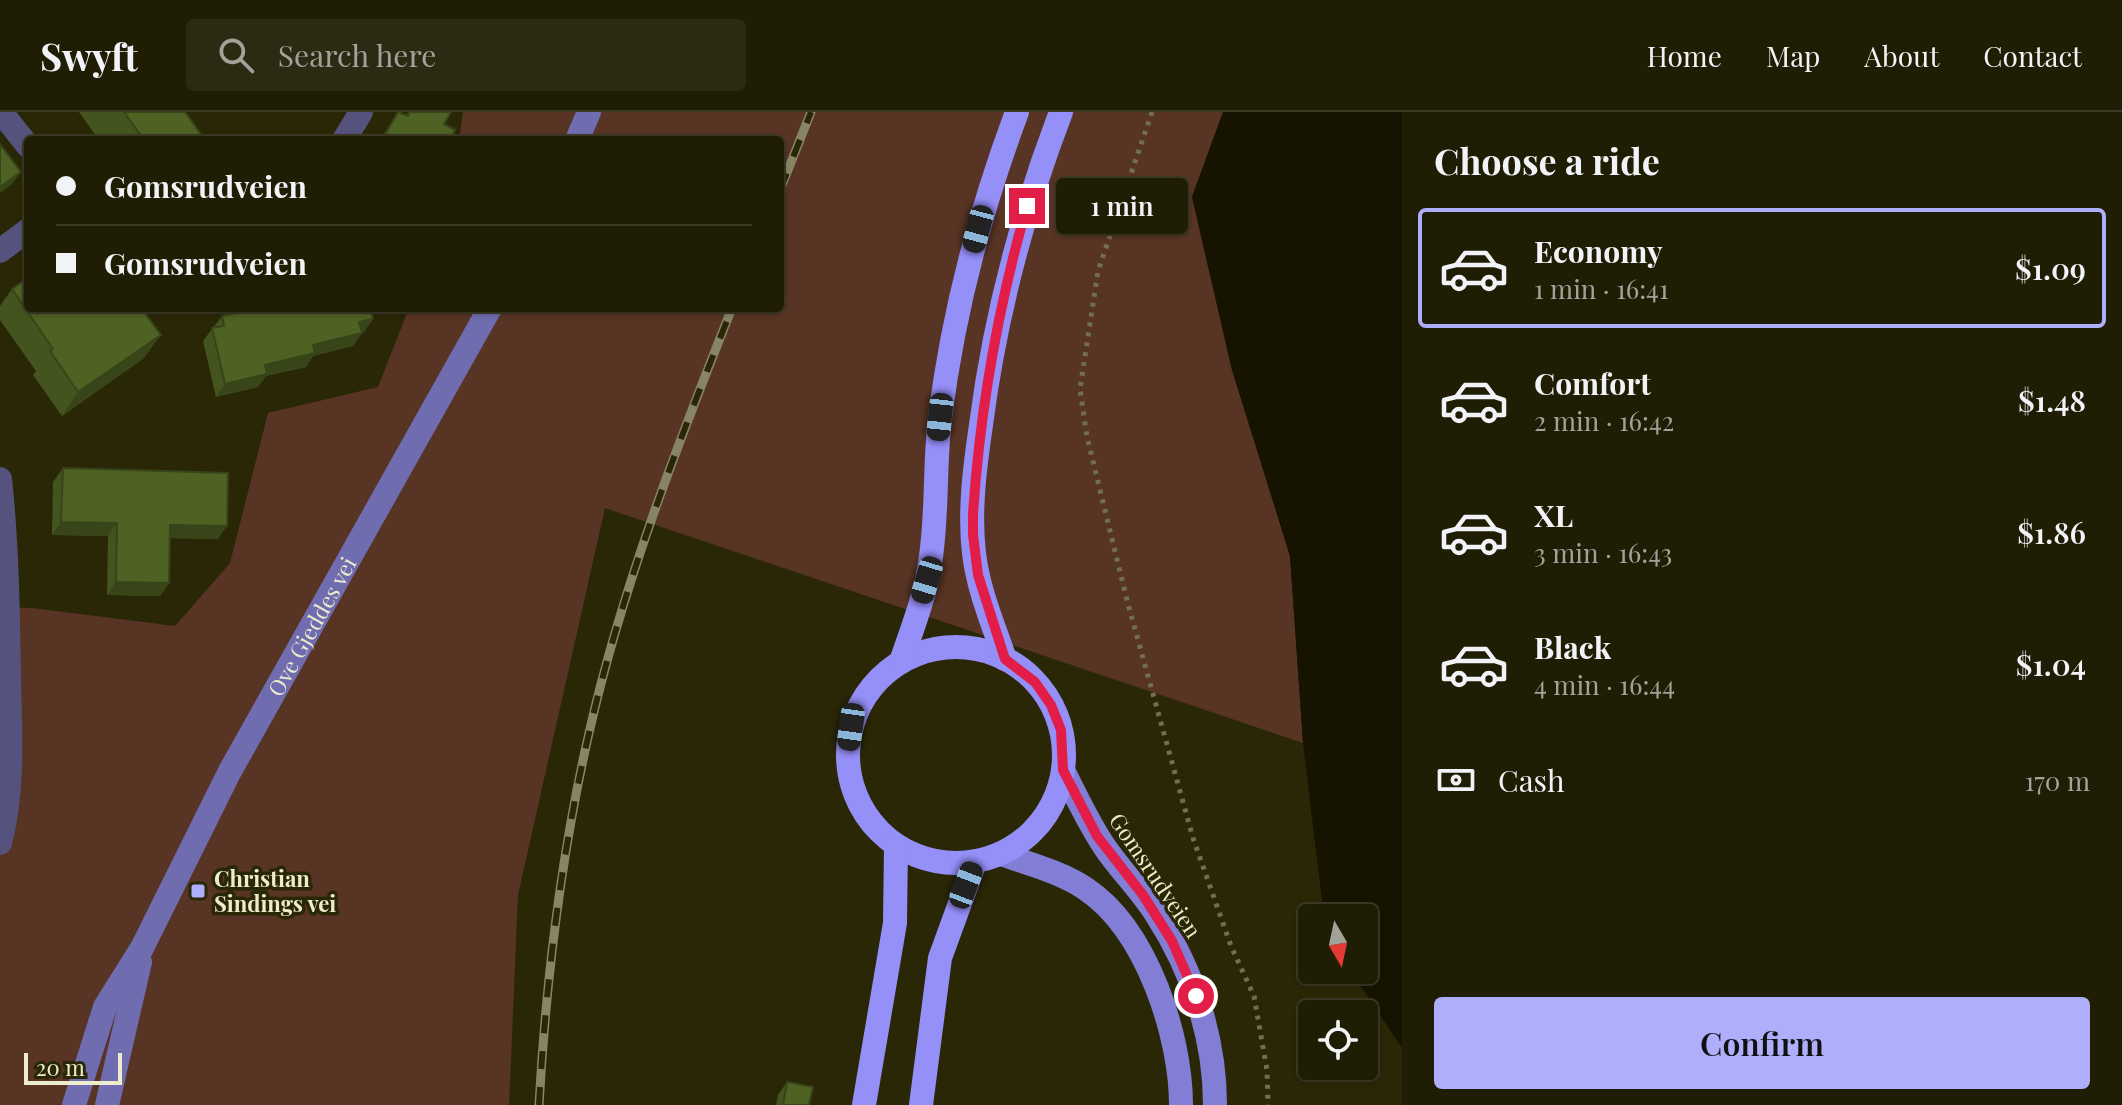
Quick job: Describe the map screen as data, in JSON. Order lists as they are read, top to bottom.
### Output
{
  "streets": {
    "main road": ["Gomsrudveien"],
    "street": ["Ove Gjeddes vei"]
  },
  "places": {
    "transit": ["Christian Sindings vei"]
  },
  "scale_bar": "20 m",
  "north": "bottom",
  "page": {
    "header": "Swyft",
    "search": "Search here",
    "nav": [
      "Home",
      "Map",
      "About",
      "Contact"
    ],
    "heading": "Choose a ride",
    "banner": ["Gomsrudveien", "Gomsrudveien"],
    "bubble": "1 min",
    "list": [
      {
        "name": "Economy",
        "note": "1 min · 16:41",
        "value": "$1.09"
      },
      {
        "name": "Comfort",
        "note": "2 min · 16:42",
        "value": "$1.48"
      },
      {
        "name": "XL",
        "note": "3 min · 16:43",
        "value": "$1.86"
      },
      {
        "name": "Black",
        "note": "4 min · 16:44",
        "value": "$1.04"
      }
    ],
    "pay": ["Cash", "170 m"],
    "buttons": "Confirm",
    "scale": "20 m"
  }
}
